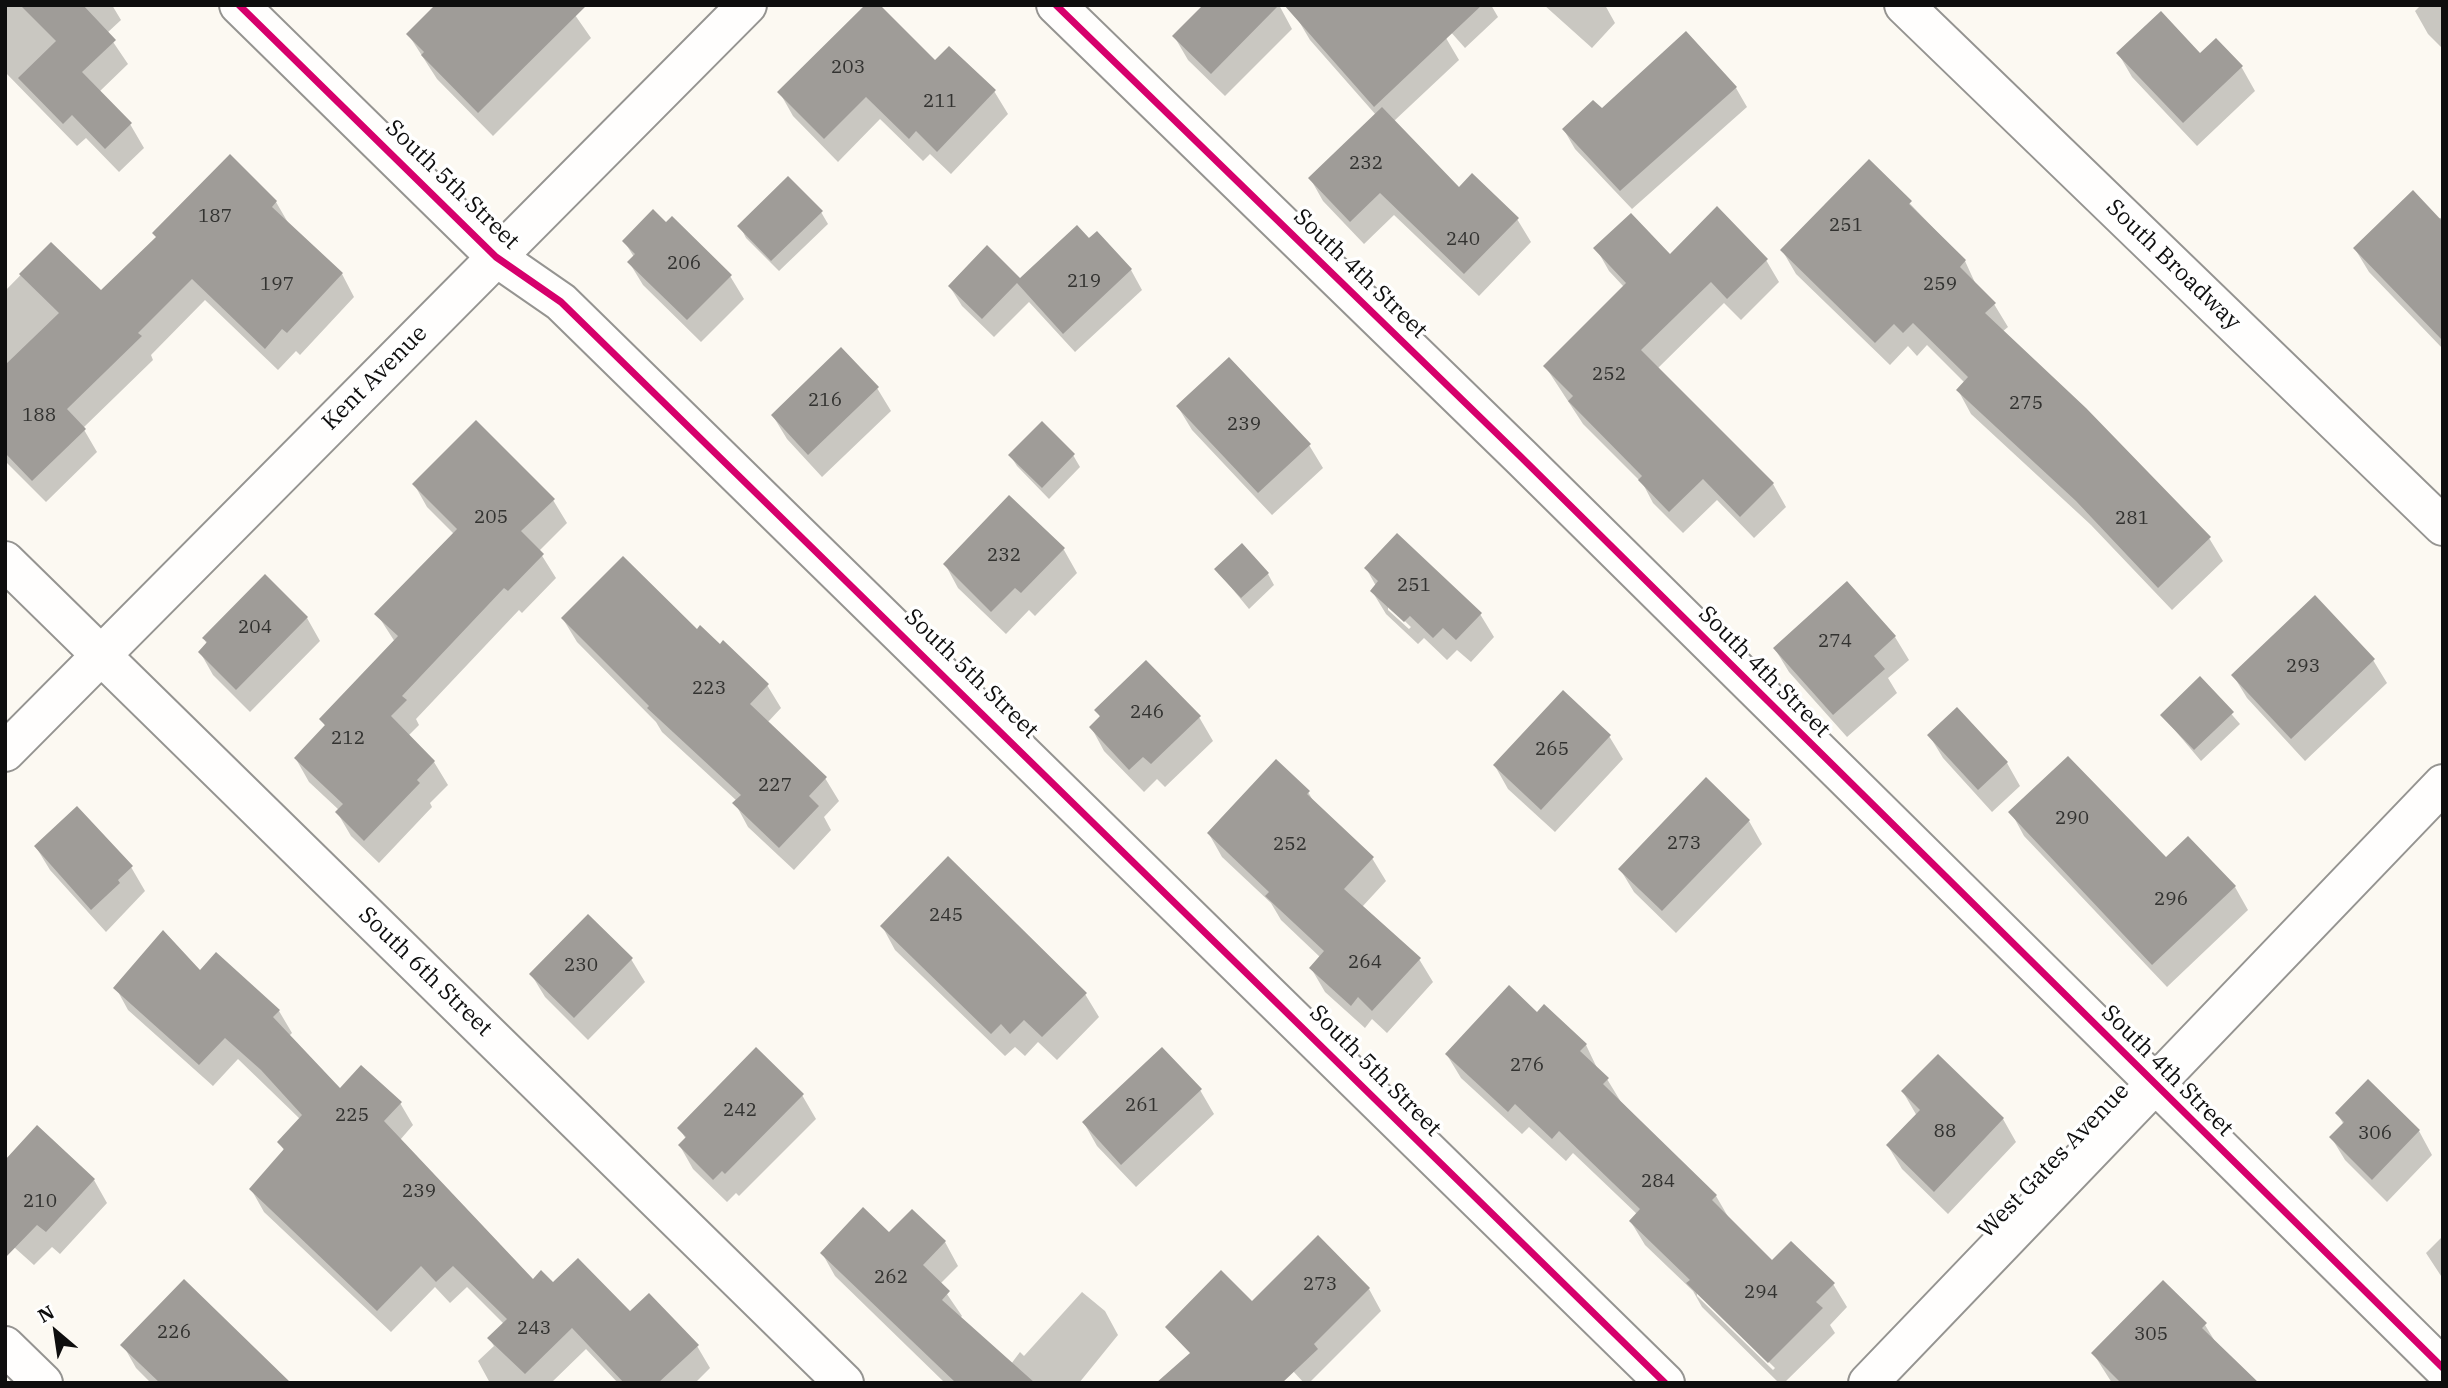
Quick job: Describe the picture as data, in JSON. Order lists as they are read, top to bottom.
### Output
{
  "streets": {
    "street": [
      "South 5th Street",
      "South Broadway",
      "South 4th Street",
      "Kent Avenue",
      "South 6th Street",
      "West Gates Avenue"
    ]
  },
  "crossings": [
    ["South 5th Street", "Kent Avenue"],
    ["South 4th Street", "West Gates Avenue"],
    ["Kent Avenue", "South 6th Street"]
  ],
  "house_numbers": [
    "203",
    "211",
    "232",
    "187",
    "251",
    "240",
    "206",
    "219",
    "197",
    "259",
    "252",
    "216",
    "275",
    "188",
    "239",
    "205",
    "281",
    "232",
    "251",
    "204",
    "274",
    "293",
    "223",
    "246",
    "212",
    "265",
    "227",
    "290",
    "273",
    "252",
    "296",
    "245",
    "264",
    "230",
    "276",
    "261",
    "242",
    "225",
    "88",
    "306",
    "284",
    "239",
    "210",
    "262",
    "273",
    "294",
    "243",
    "226",
    "305"
  ],
  "north": "top left"
}
